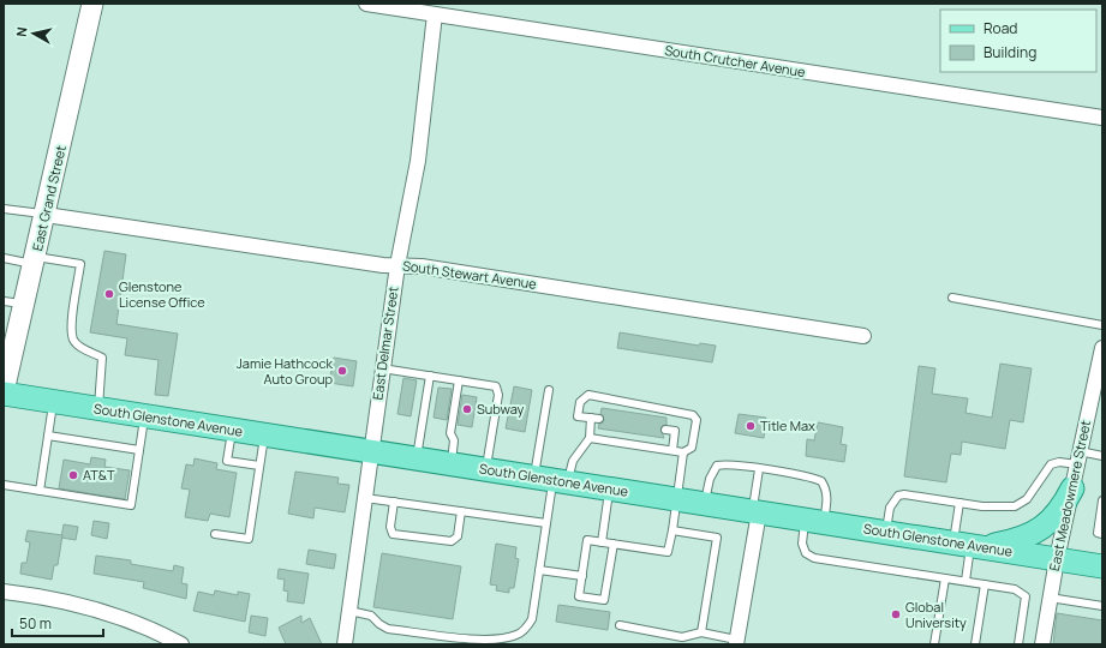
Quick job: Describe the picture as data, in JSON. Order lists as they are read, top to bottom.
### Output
{
  "streets": {
    "main road": ["East Grand Street", "South Glenstone Avenue"],
    "street": [
      "South Crutcher Avenue",
      "South Stewart Avenue",
      "East Delmar Street",
      "East Meadowmere Street"
    ]
  },
  "crossings": [
    ["South Crutcher Avenue", "East Delmar Street"],
    ["East Grand Street", "South Stewart Avenue"],
    ["East Grand Street", "South Glenstone Avenue"],
    ["South Stewart Avenue", "East Delmar Street"],
    ["East Delmar Street", "South Glenstone Avenue"],
    ["South Glenstone Avenue", "East Meadowmere Street"]
  ],
  "places": [
    "Glenstone License Office",
    "Jamie Hathcock Auto Group",
    "Subway",
    "Title Max",
    "AT&T",
    "Global University"
  ],
  "legend": ["Road", "Building"],
  "scale_bar": "50 m",
  "north": "left"
}
